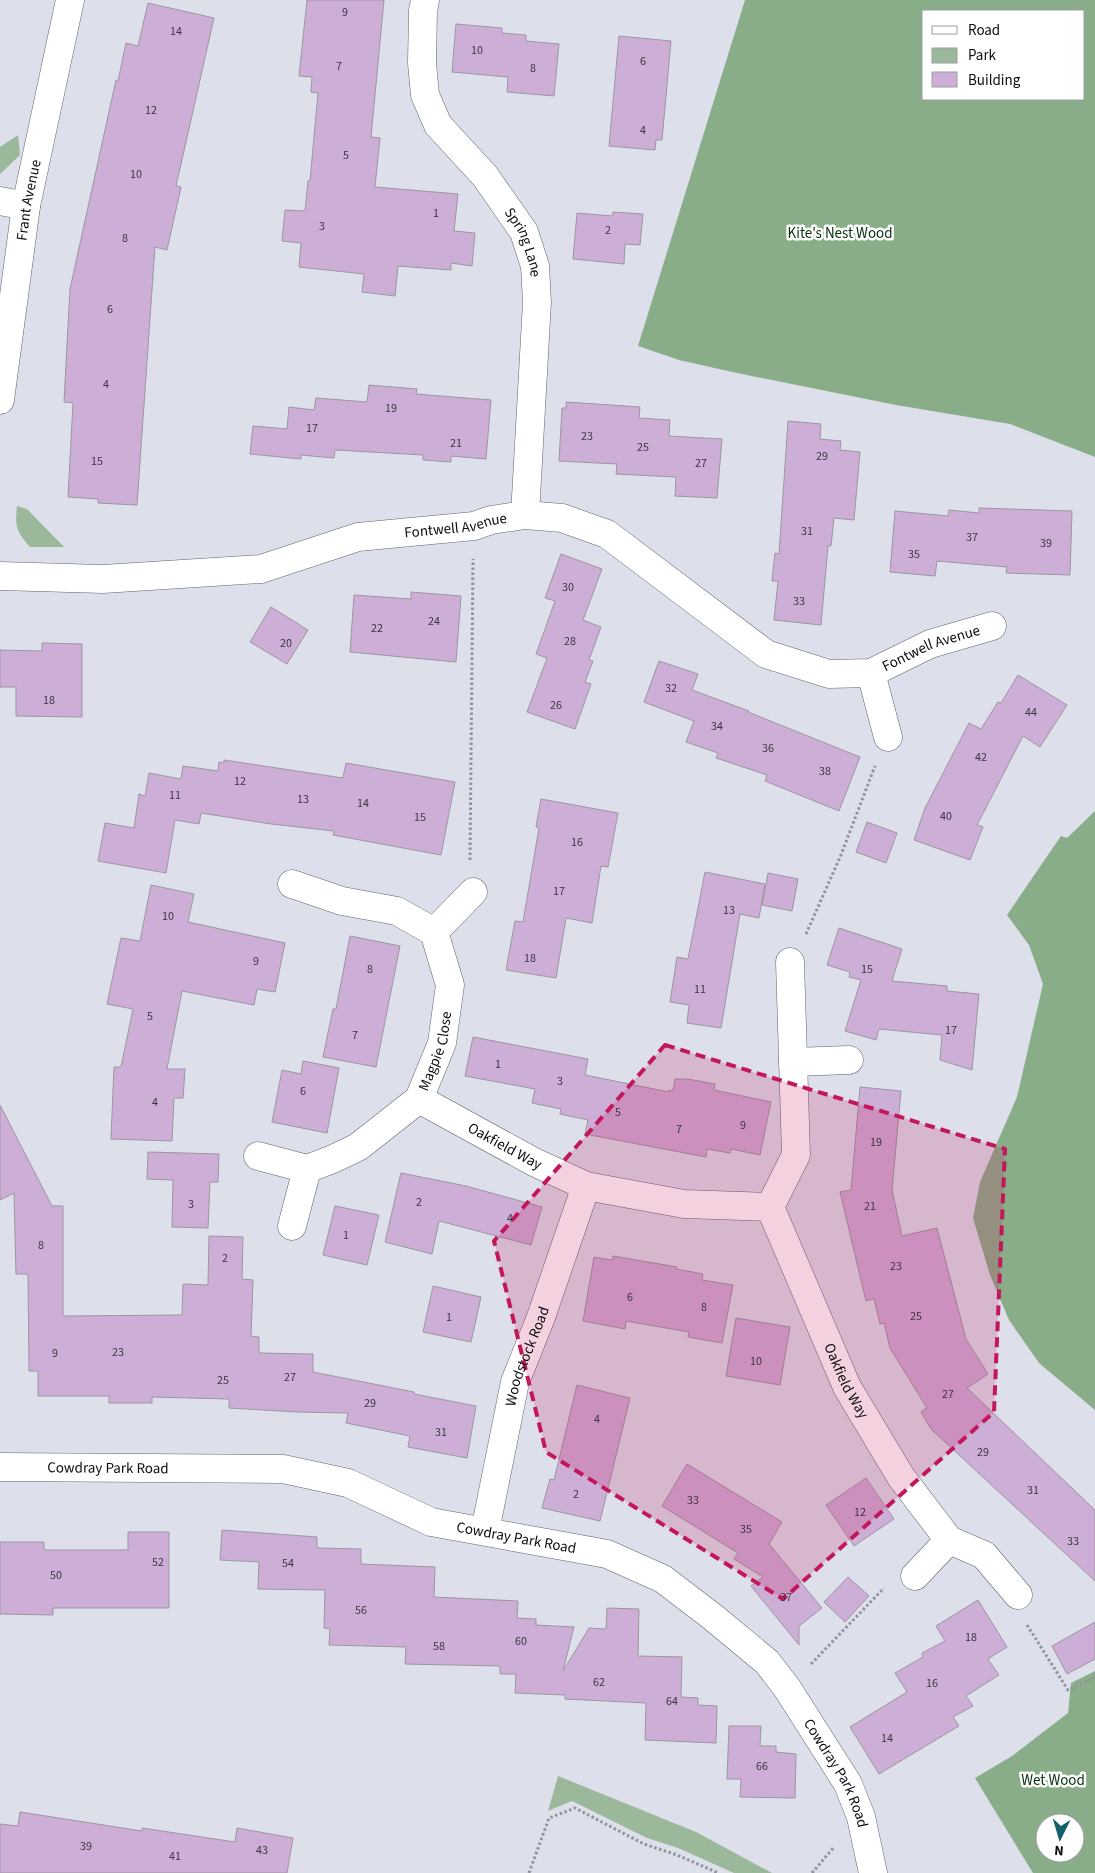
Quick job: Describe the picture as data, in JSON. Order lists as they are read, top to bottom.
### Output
{
  "streets": {
    "street": [
      "Frant Avenue",
      "Spring Lane",
      "Fontwell Avenue",
      "Magpie Close",
      "Oakfield Way",
      "Woodstock Road",
      "Cowdray Park Road"
    ]
  },
  "crossings": [
    ["Spring Lane", "Fontwell Avenue"],
    ["Magpie Close", "Oakfield Way"],
    ["Oakfield Way", "Woodstock Road"],
    ["Woodstock Road", "Cowdray Park Road"]
  ],
  "parks": ["Kite's Nest Wood", "Wet Wood"],
  "house_numbers": [
    "9",
    "14",
    "10",
    "6",
    "7",
    "8",
    "12",
    "4",
    "5",
    "10",
    "1",
    "3",
    "2",
    "8",
    "6",
    "4",
    "19",
    "17",
    "23",
    "21",
    "25",
    "29",
    "15",
    "27",
    "31",
    "37",
    "39",
    "35",
    "30",
    "33",
    "24",
    "22",
    "28",
    "20",
    "32",
    "18",
    "26",
    "44",
    "34",
    "36",
    "42",
    "38",
    "12",
    "11",
    "13",
    "14",
    "40",
    "15",
    "16",
    "17",
    "13",
    "10",
    "18",
    "9",
    "8",
    "15",
    "11",
    "5",
    "17",
    "7",
    "1",
    "3",
    "6",
    "4",
    "5",
    "9",
    "7",
    "19",
    "2",
    "3",
    "21",
    "4",
    "1",
    "8",
    "2",
    "23",
    "6",
    "8",
    "25",
    "1",
    "23",
    "9",
    "10",
    "27",
    "25",
    "27",
    "29",
    "4",
    "31",
    "29",
    "31",
    "2",
    "33",
    "12",
    "35",
    "33",
    "52",
    "54",
    "50",
    "37",
    "56",
    "18",
    "60",
    "58",
    "62",
    "16",
    "64",
    "14",
    "66",
    "39",
    "43",
    "41"
  ],
  "legend": ["Road", "Park", "Building"],
  "north": "bottom"
}
